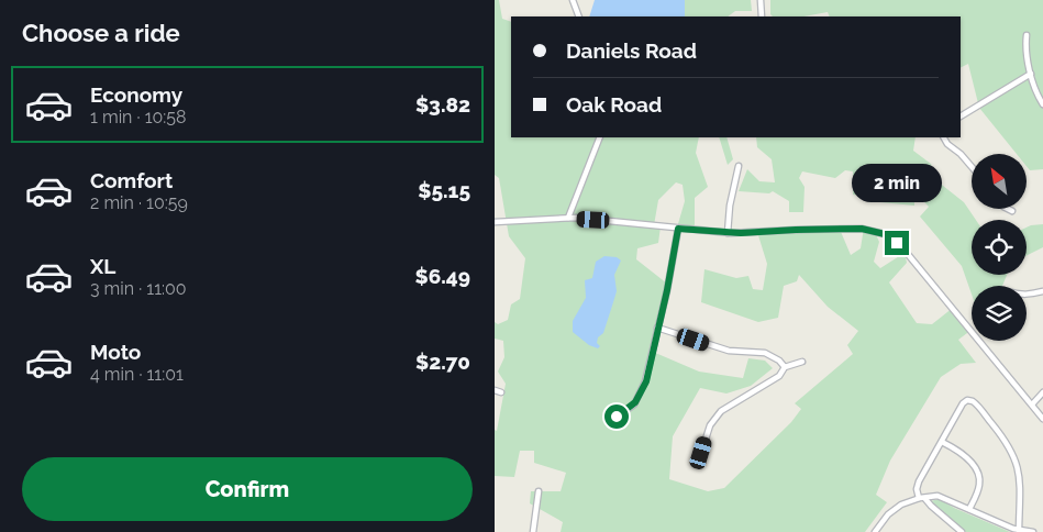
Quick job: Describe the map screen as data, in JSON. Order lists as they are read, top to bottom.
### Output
{
  "north": "top left",
  "page": {
    "heading": "Choose a ride",
    "banner": ["Daniels Road", "Oak Road"],
    "list": [
      {
        "name": "Economy",
        "note": "1 min · 10:58",
        "value": "$3.82"
      },
      {
        "name": "Comfort",
        "note": "2 min · 10:59",
        "value": "$5.15"
      },
      {
        "name": "XL",
        "note": "3 min · 11:00",
        "value": "$6.49"
      },
      {
        "name": "Moto",
        "note": "4 min · 11:01",
        "value": "$2.70"
      }
    ],
    "bubble": "2 min",
    "buttons": "Confirm"
  }
}
